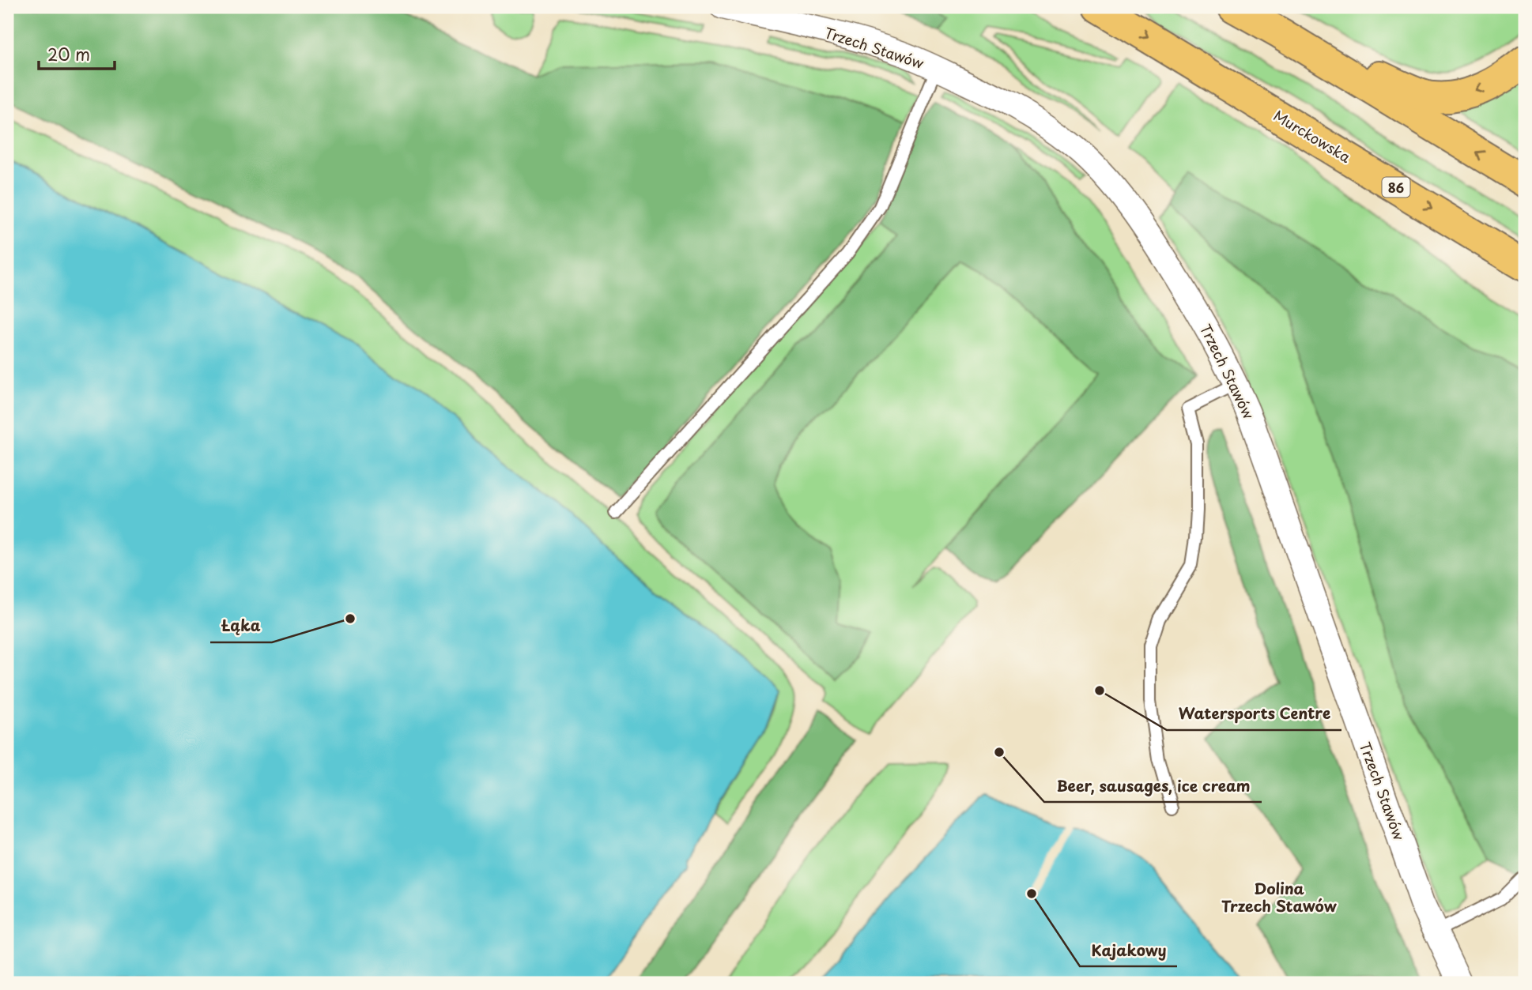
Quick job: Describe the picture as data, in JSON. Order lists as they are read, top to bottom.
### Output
{
  "streets": {
    "highway": ["Murckowska", "86"],
    "street": ["Trzech Stawów"]
  },
  "districts": ["Dolina Trzech Stawów"],
  "places": [
    "Łąka",
    "Watersports Centre",
    "Beer, sausages, ice cream",
    "Kajakowy"
  ],
  "scale_bar": "20 m"
}
